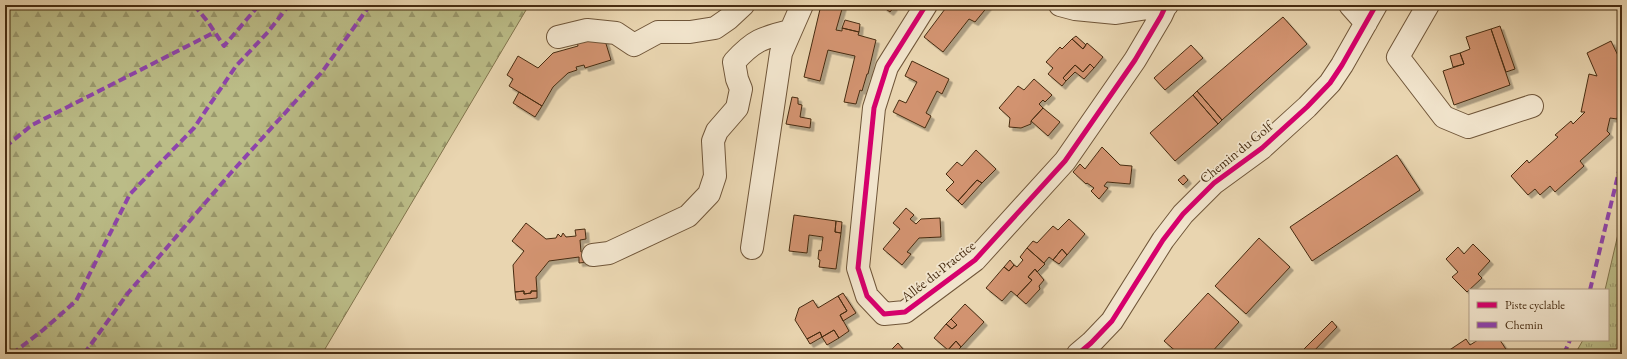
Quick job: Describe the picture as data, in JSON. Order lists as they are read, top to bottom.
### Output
{
  "streets": {
    "street": ["Chemin du Golf", "Allée du Practice"]
  },
  "legend": ["Piste cyclable", "Chemin"]
}
